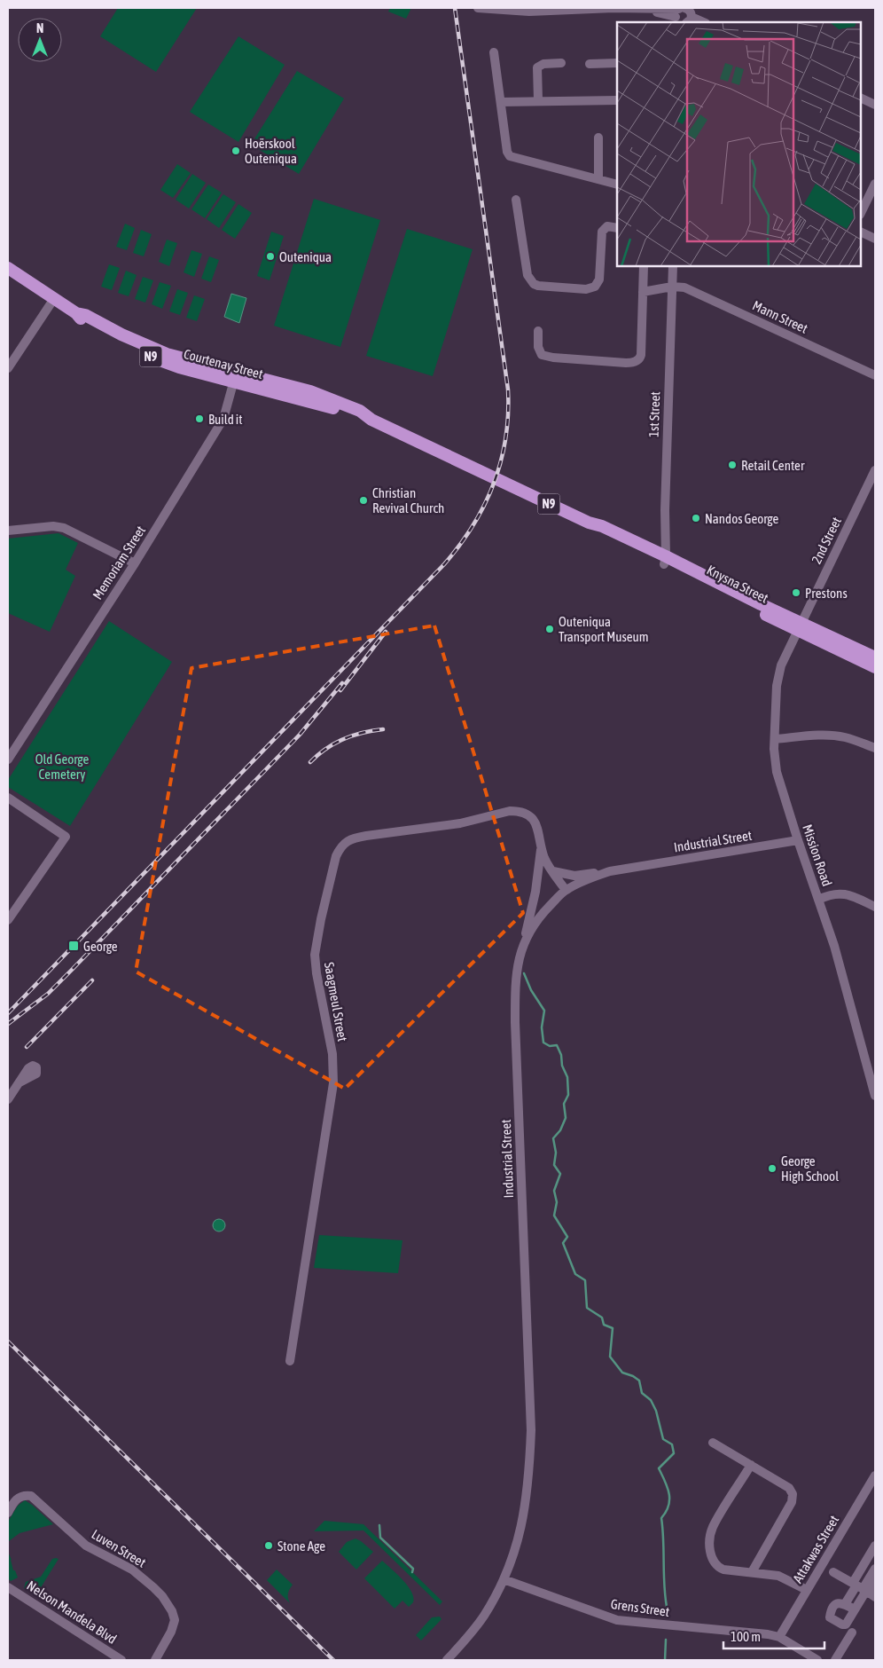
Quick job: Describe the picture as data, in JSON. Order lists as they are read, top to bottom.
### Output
{
  "streets": {
    "highway": ["N9", "Courtenay Street", "Knysna Street"],
    "street": [
      "Mann Street",
      "1st Street",
      "2nd Street",
      "Memoriam Street",
      "Industrial Street",
      "Mission Road",
      "Saagmeul Street",
      "Luven Street",
      "Attakwas Street",
      "Grens Street",
      "Nelson Mandela Blvd"
    ]
  },
  "crossings": [
    ["Mann Street", "1st Street"],
    ["Courtenay Street", "Memoriam Street"],
    ["Courtenay Street", "Knysna Street"],
    ["1st Street", "Knysna Street"],
    ["2nd Street", "Knysna Street"],
    ["2nd Street", "Mission Road"],
    ["Knysna Street", "Mission Road"],
    ["Industrial Street", "Mission Road"],
    ["Industrial Street", "Saagmeul Street"],
    ["Industrial Street", "Grens Street"],
    ["Attakwas Street", "Grens Street"]
  ],
  "parks": ["Old George Cemetery"],
  "places": {
    "other": [
      "Hoërskool Outeniqua",
      "Outeniqua",
      "Build it",
      "Retail Center",
      "Christian Revival Church",
      "Nandos George",
      "Prestons",
      "Outeniqua Transport Museum",
      "George High School",
      "Stone Age"
    ],
    "transit": ["George"]
  },
  "scale_bar": "100 m",
  "north": "top"
}
